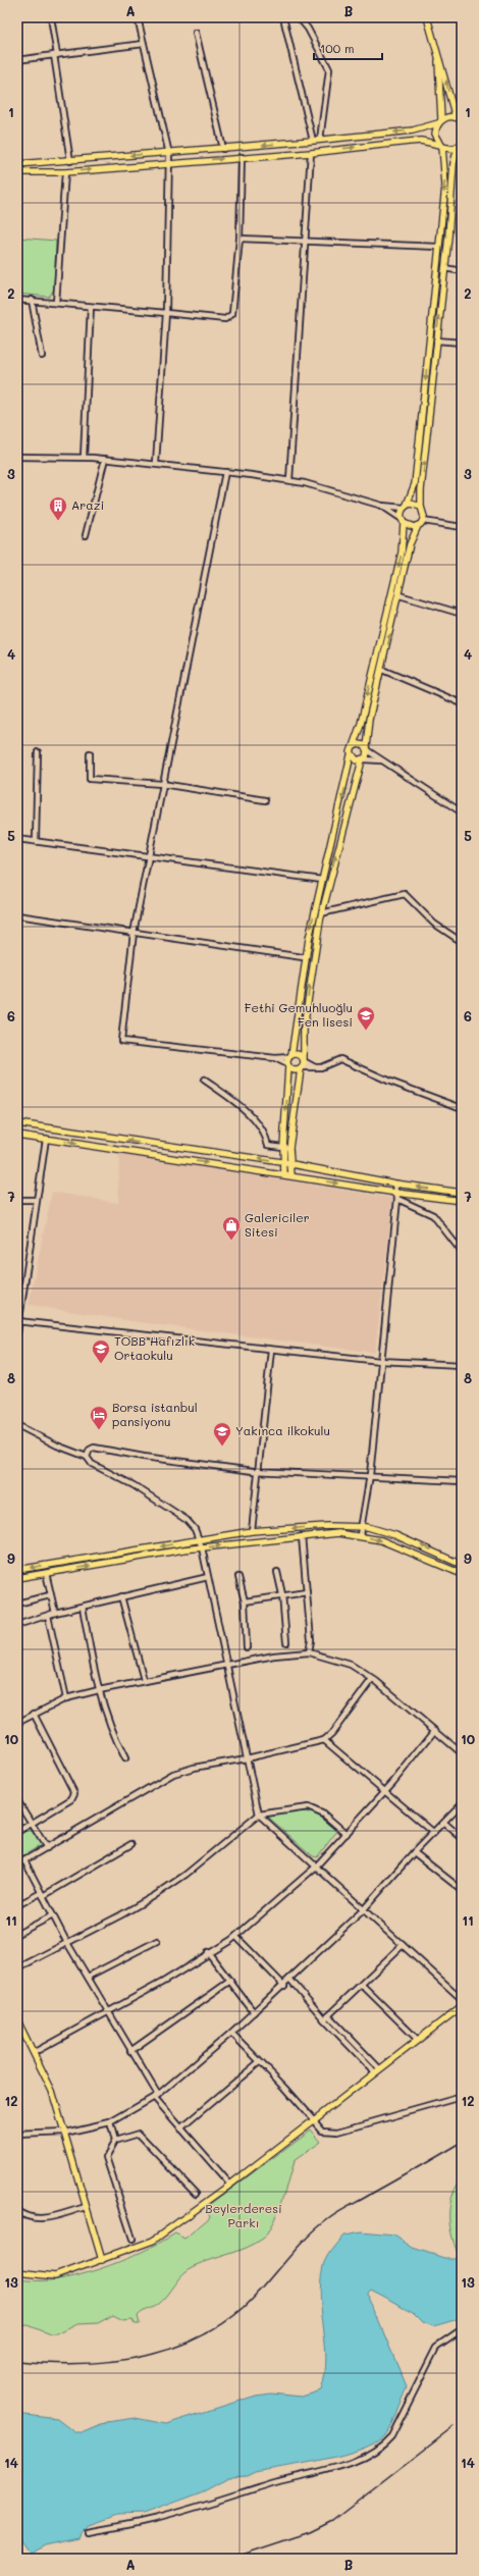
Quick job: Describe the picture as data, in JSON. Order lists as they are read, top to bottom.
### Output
{
  "parks": ["Beylerderesi Parkı"],
  "places": {
    "building": ["Arazi"],
    "school or university": ["Fethi Gemuhluoğlu Fen lisesi", "TOBB Hafızlık Ortaokulu", "Yakınca ilkokulu"],
    "shop": ["Galericiler Sitesi"],
    "hotel": ["Borsa istanbul pansiyonu"]
  },
  "scale_bar": "100 m",
  "grid": {
    "columns": ["A", "B"],
    "rows": [
      "1",
      "2",
      "3",
      "4",
      "5",
      "6",
      "7",
      "8",
      "9",
      "10",
      "11",
      "12",
      "13",
      "14"
    ]
  }
}
